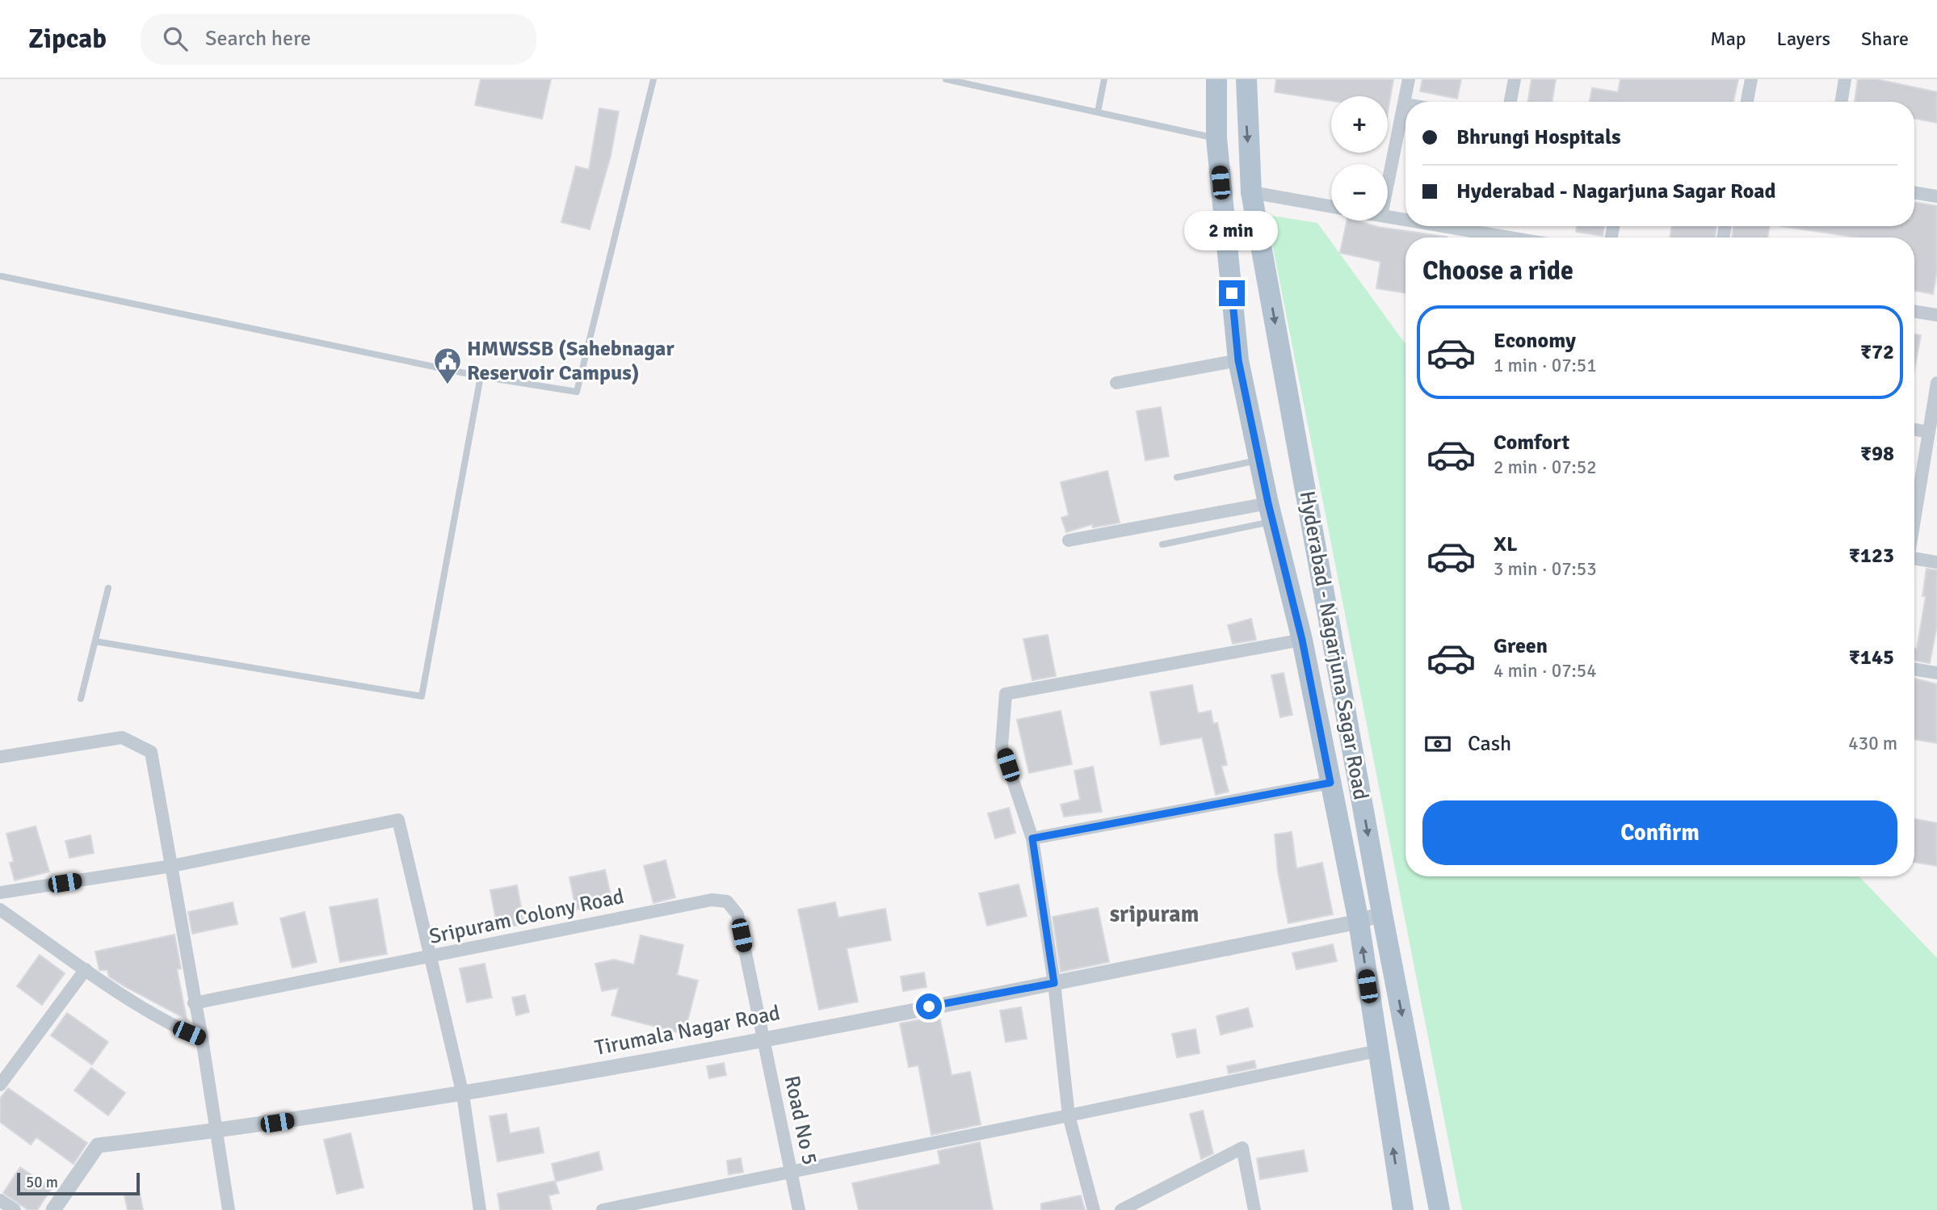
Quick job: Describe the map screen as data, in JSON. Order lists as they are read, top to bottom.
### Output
{
  "streets": {
    "main road": ["Hyderabad - Nagarjuna Sagar Road"],
    "street": ["Sripuram Colony Road", "Tirumala Nagar Road", "Road No 5"]
  },
  "crossings": [
    ["Hyderabad - Nagarjuna Sagar Road", "Tirumala Nagar Road"],
    ["Sripuram Colony Road", "Tirumala Nagar Road"],
    ["Sripuram Colony Road", "Road No 5"],
    ["Tirumala Nagar Road", "Road No 5"]
  ],
  "districts": ["sripuram"],
  "places": {
    "public building": ["HMWSSB (Sahebnagar Reservoir Campus)"]
  },
  "scale_bar": "50 m",
  "page": {
    "header": "Zipcab",
    "search": "Search here",
    "nav": ["Map", "Layers", "Share"],
    "map_buttons": ["+", "−"],
    "banner": ["Bhrungi Hospitals", "Hyderabad - Nagarjuna Sagar Road"],
    "bubble": "2 min",
    "heading": "Choose a ride",
    "list": [
      {
        "name": "Economy",
        "note": "1 min · 07:51",
        "value": "₹72"
      },
      {
        "name": "Comfort",
        "note": "2 min · 07:52",
        "value": "₹98"
      },
      {
        "name": "XL",
        "note": "3 min · 07:53",
        "value": "₹123"
      },
      {
        "name": "Green",
        "note": "4 min · 07:54",
        "value": "₹145"
      }
    ],
    "pay": ["Cash", "430 m"],
    "buttons": "Confirm",
    "scale": "50 m"
  }
}
